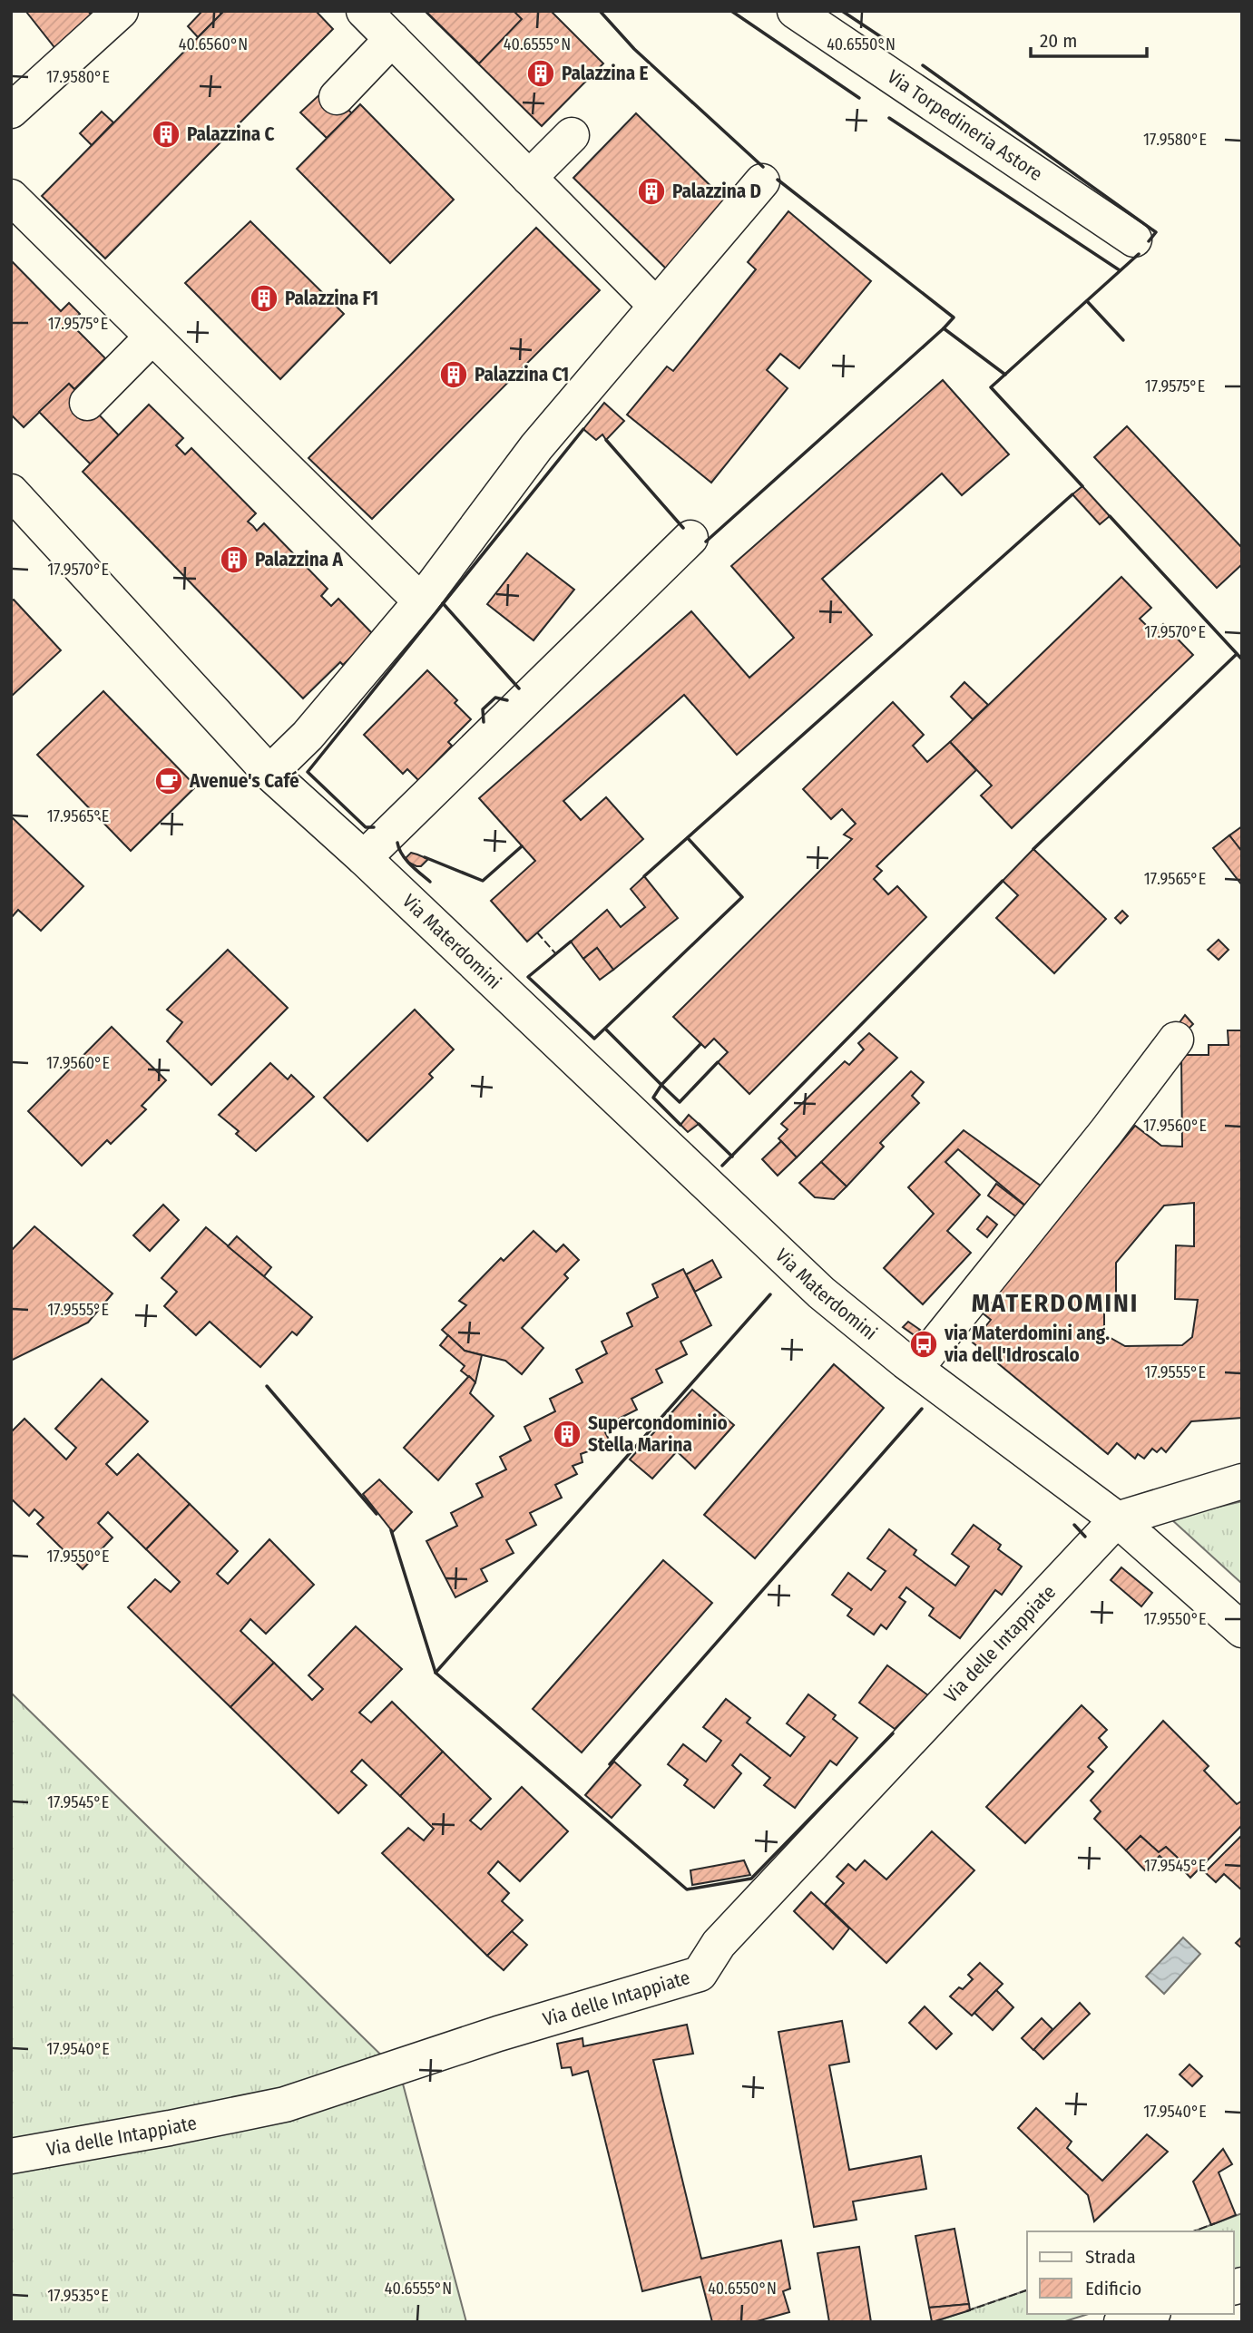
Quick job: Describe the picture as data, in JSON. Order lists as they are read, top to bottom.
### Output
{
  "streets": {
    "street": ["Via Torpedineria Astore", "Via Materdomini", "Via delle Intappiate"]
  },
  "crossings": [
    ["Via Materdomini", "Via delle Intappiate"]
  ],
  "districts": ["MATERDOMINI"],
  "places": {
    "building": [
      "Palazzina E",
      "Palazzina C",
      "Palazzina D",
      "Palazzina F1",
      "Palazzina C1",
      "Palazzina A",
      "Supercondominio Stella Marina"
    ],
    "cafe": ["Avenue's Café"],
    "bus stop": ["via Materdomini ang. via dell'Idroscalo"]
  },
  "legend": ["Strada", "Edificio"],
  "scale_bar": "20 m",
  "coordinates": [
    "40.6560°N",
    "40.6555°N",
    "40.6550°N",
    "17.9580°E",
    "17.9575°E",
    "17.9570°E",
    "17.9565°E",
    "17.9560°E",
    "17.9555°E",
    "17.9550°E",
    "17.9545°E",
    "17.9540°E",
    "17.9535°E"
  ]
}
